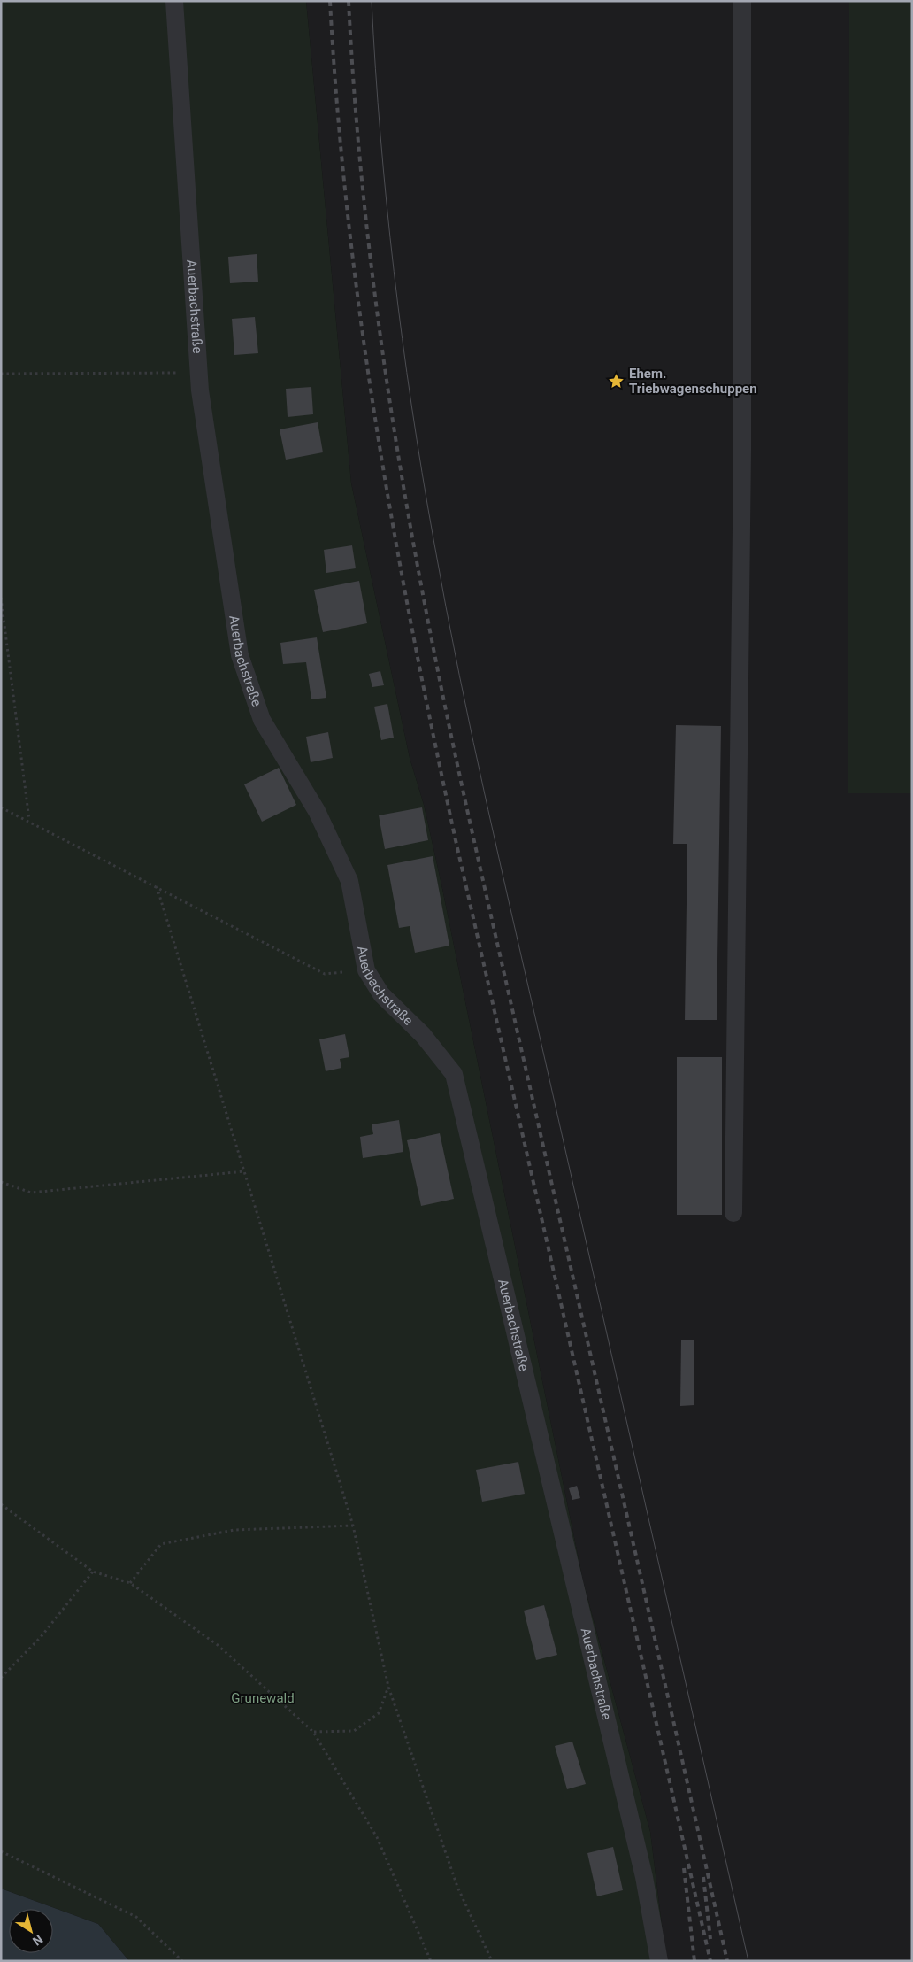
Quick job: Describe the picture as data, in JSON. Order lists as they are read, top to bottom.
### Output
{
  "streets": {
    "lane": ["Auerbachstraße"]
  },
  "parks": ["Grunewald"],
  "places": {
    "place": ["Ehem. Triebwagenschuppen"]
  },
  "north": "bottom right"
}
